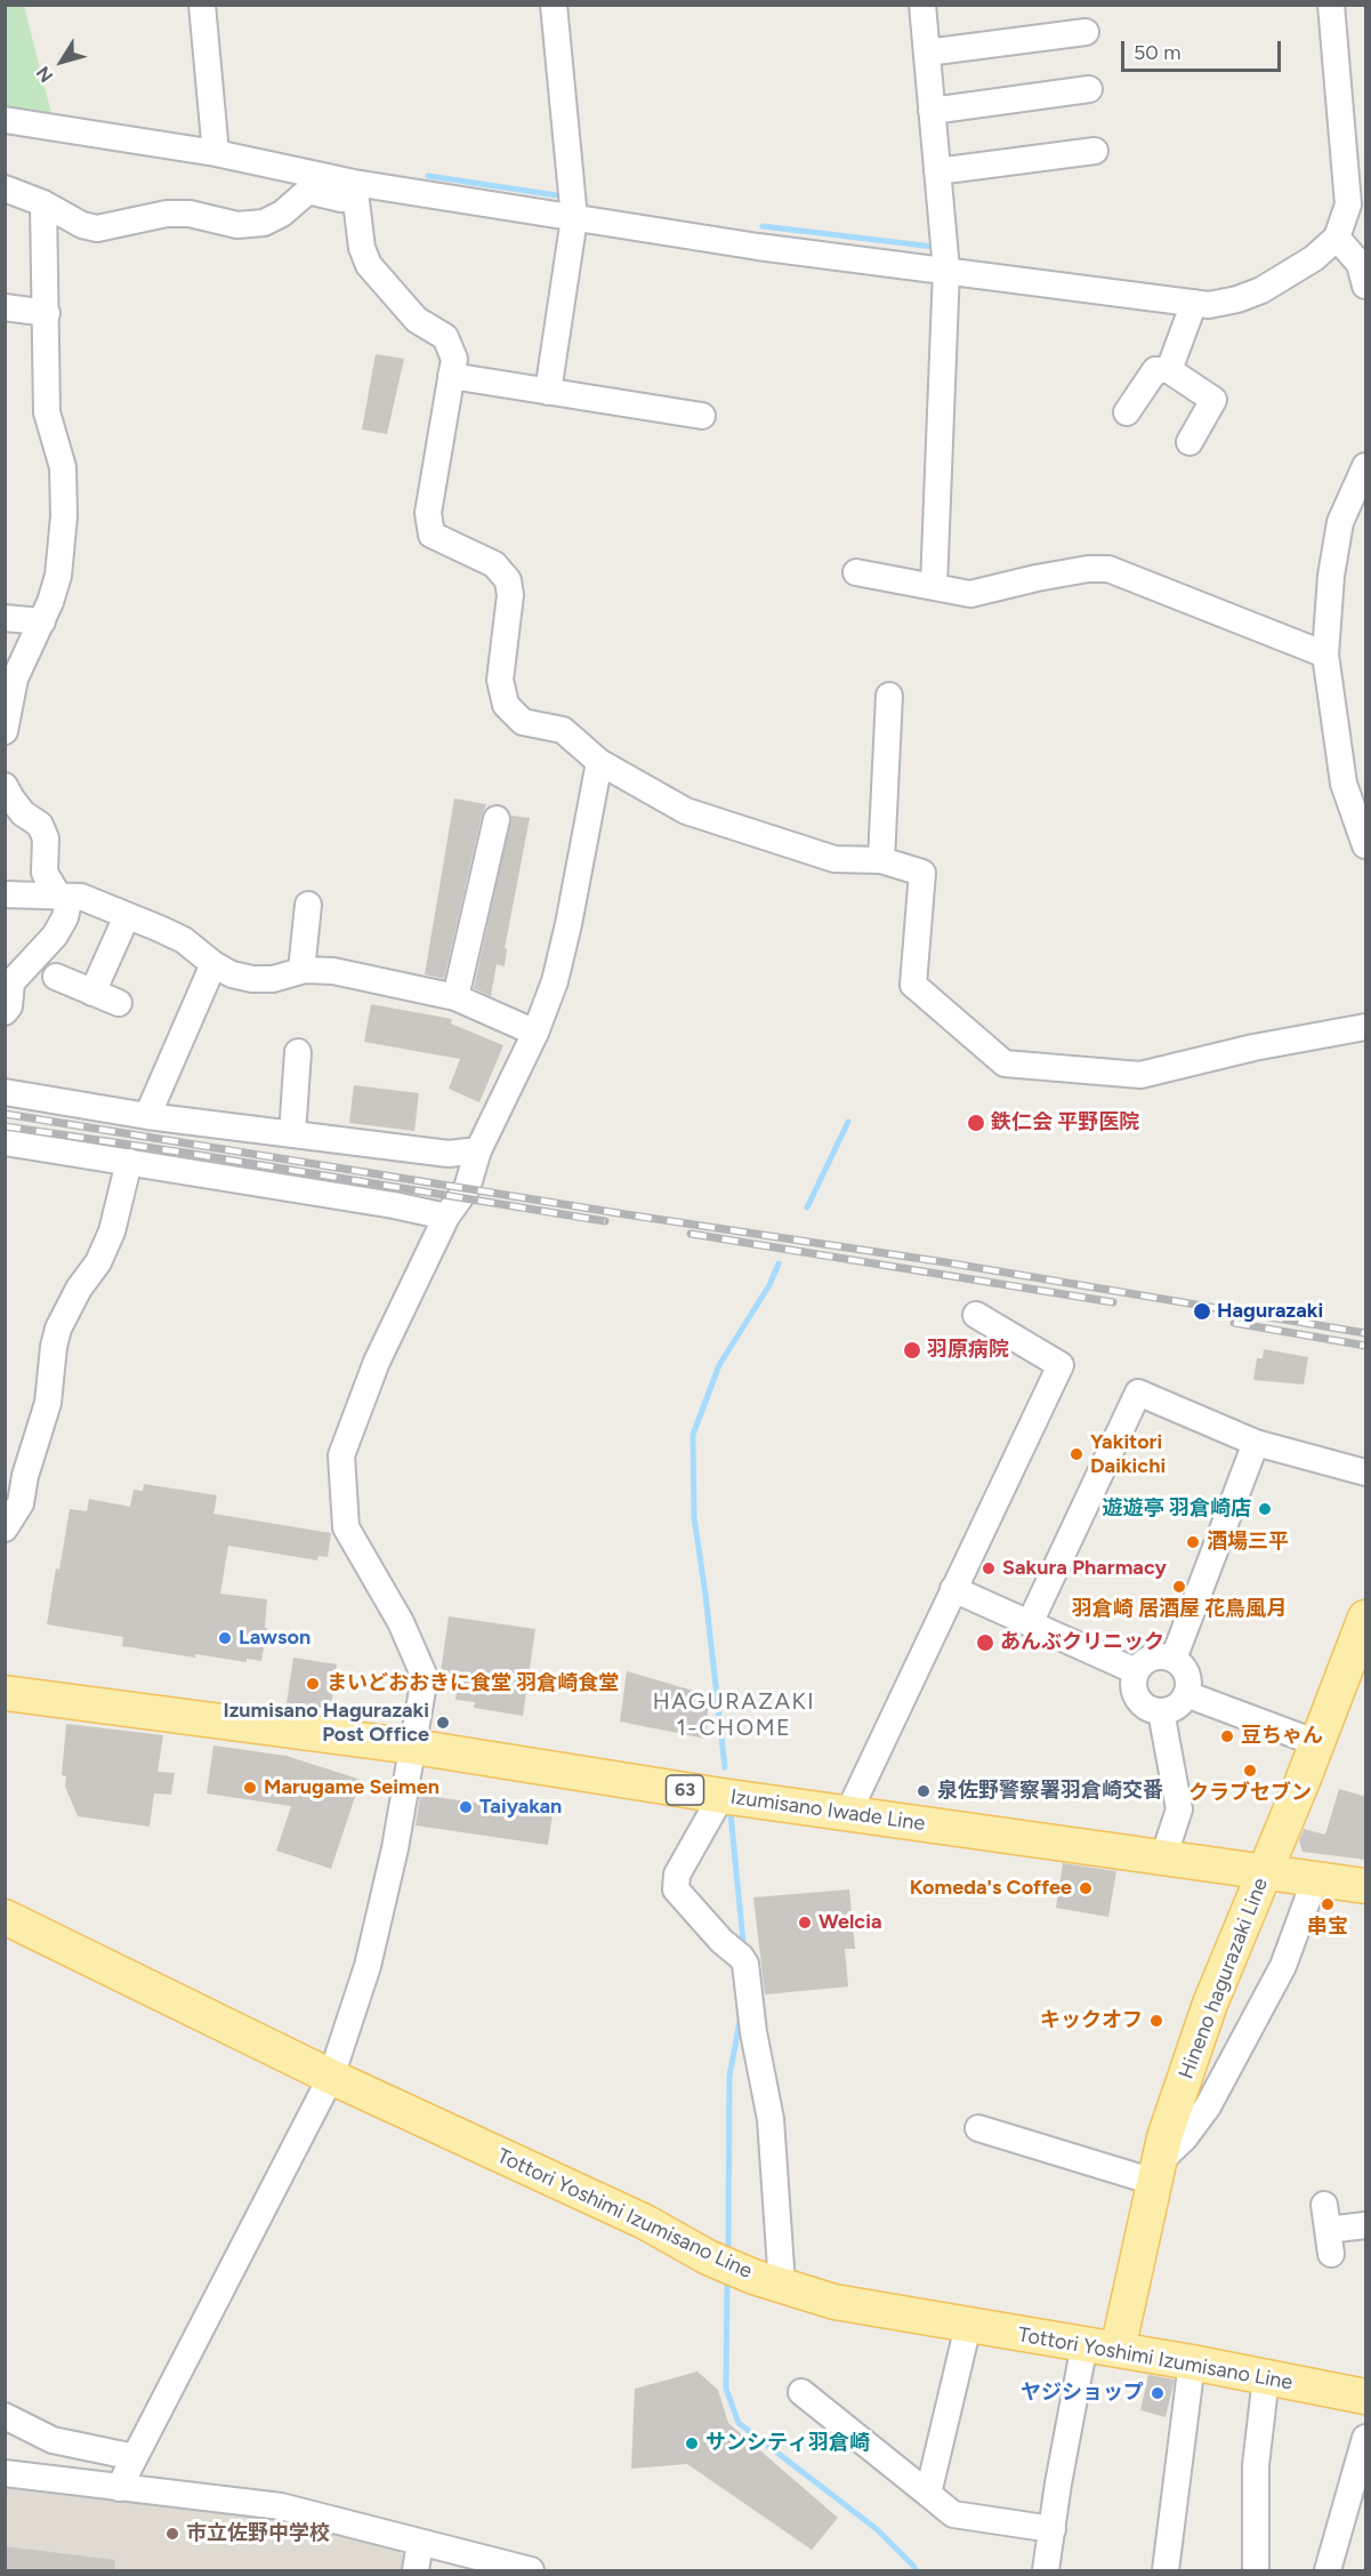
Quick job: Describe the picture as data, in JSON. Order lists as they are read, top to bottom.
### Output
{
  "streets": {
    "main road": [
      "63",
      "Izumisano Iwade Line",
      "Hineno hagurazaki Line",
      "Tottori Yoshimi Izumisano Line"
    ]
  },
  "crossings": [
    ["Izumisano Iwade Line", "Hineno hagurazaki Line"],
    ["Hineno hagurazaki Line", "Tottori Yoshimi Izumisano Line"]
  ],
  "districts": ["HAGURAZAKI 1-CHOME"],
  "places": [
    "鉄仁会 平野医院",
    "Hagurazaki",
    "羽原病院",
    "Yakitori Daikichi",
    "遊遊亭 羽倉崎店",
    "酒場三平",
    "Sakura Pharmacy",
    "羽倉崎 居酒屋 花鳥風月",
    "Lawson",
    "あんぶクリニック",
    "まいどおおきに食堂 羽倉崎食堂",
    "Izumisano Hagurazaki Post Office",
    "豆ちゃん",
    "クラブセブン",
    "Marugame Seimen",
    "泉佐野警察署羽倉崎交番",
    "Taiyakan",
    "Komeda's Coffee",
    "串宝",
    "Welcia",
    "キックオフ",
    "ヤジショップ",
    "サンシティ羽倉崎",
    "市立佐野中学校"
  ],
  "scale_bar": "50 m",
  "north": "bottom left"
}
